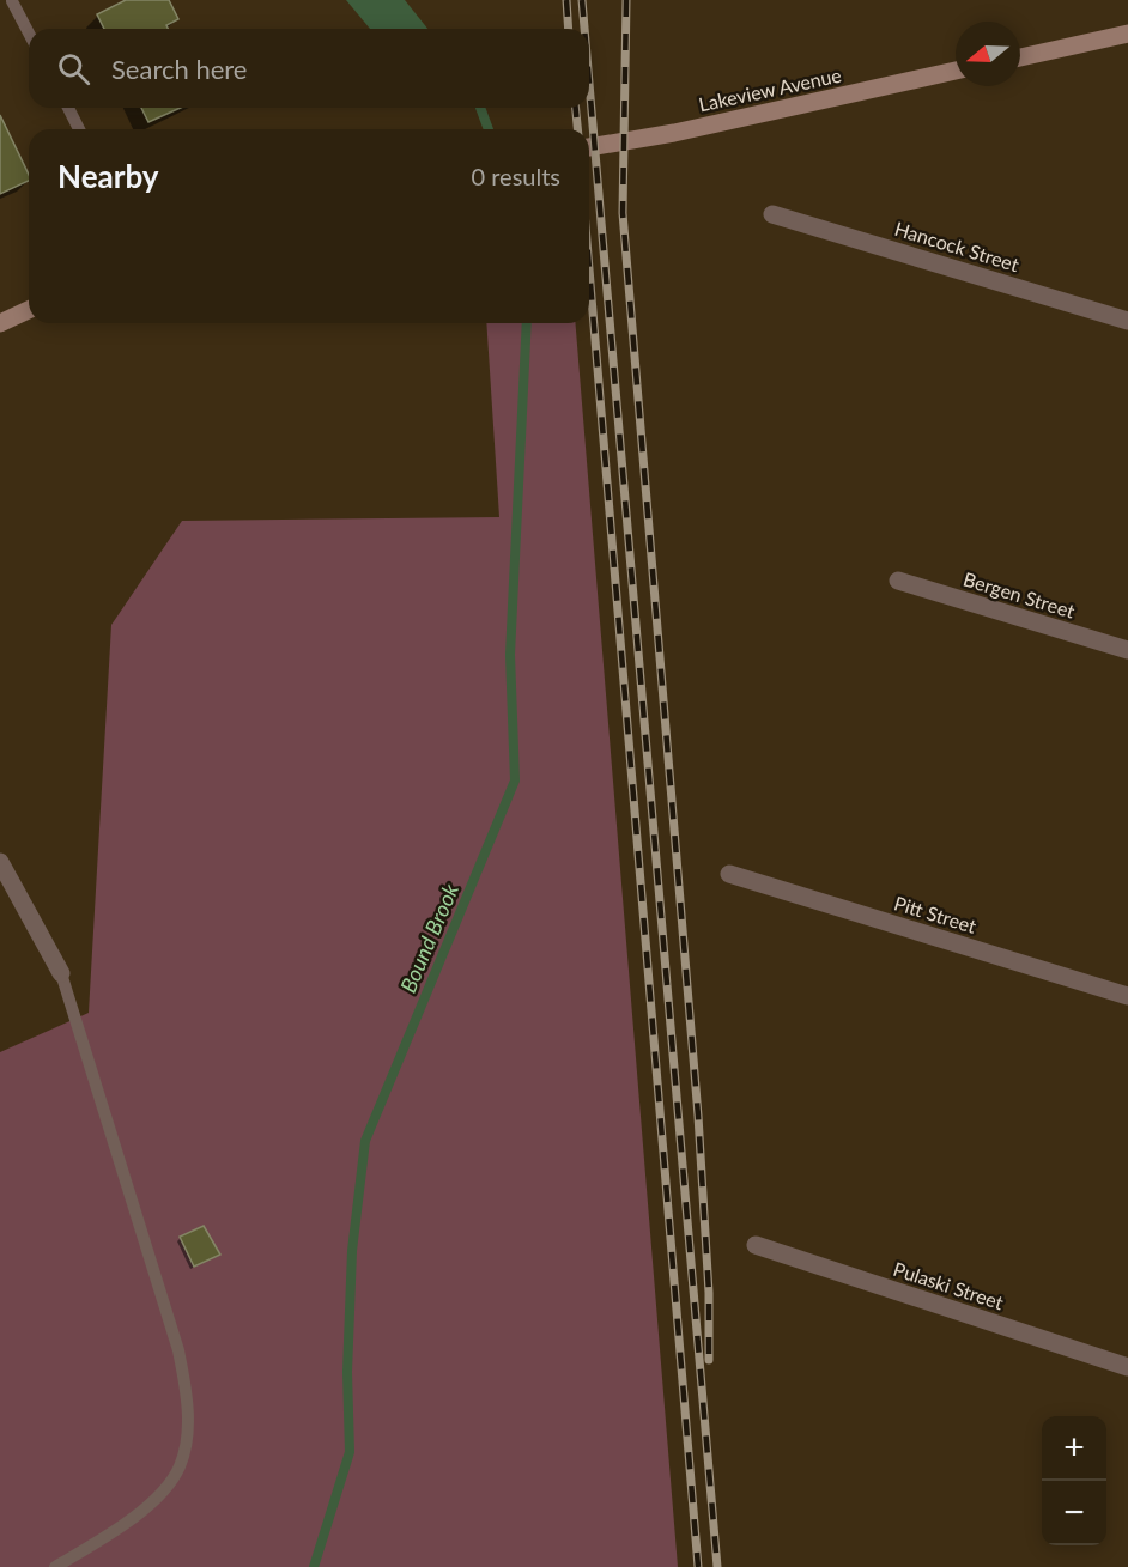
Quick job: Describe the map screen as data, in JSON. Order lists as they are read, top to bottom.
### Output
{
  "streets": {
    "main road": ["Lakeview Avenue"],
    "street": [
      "Hancock Street",
      "Bergen Street",
      "Pitt Street",
      "Pulaski Street"
    ]
  },
  "water": ["Bound Brook"],
  "north": "left",
  "page": {
    "search": "Search here",
    "heading": ["Nearby", "0 results"],
    "map_buttons": ["+", "−"]
  }
}
